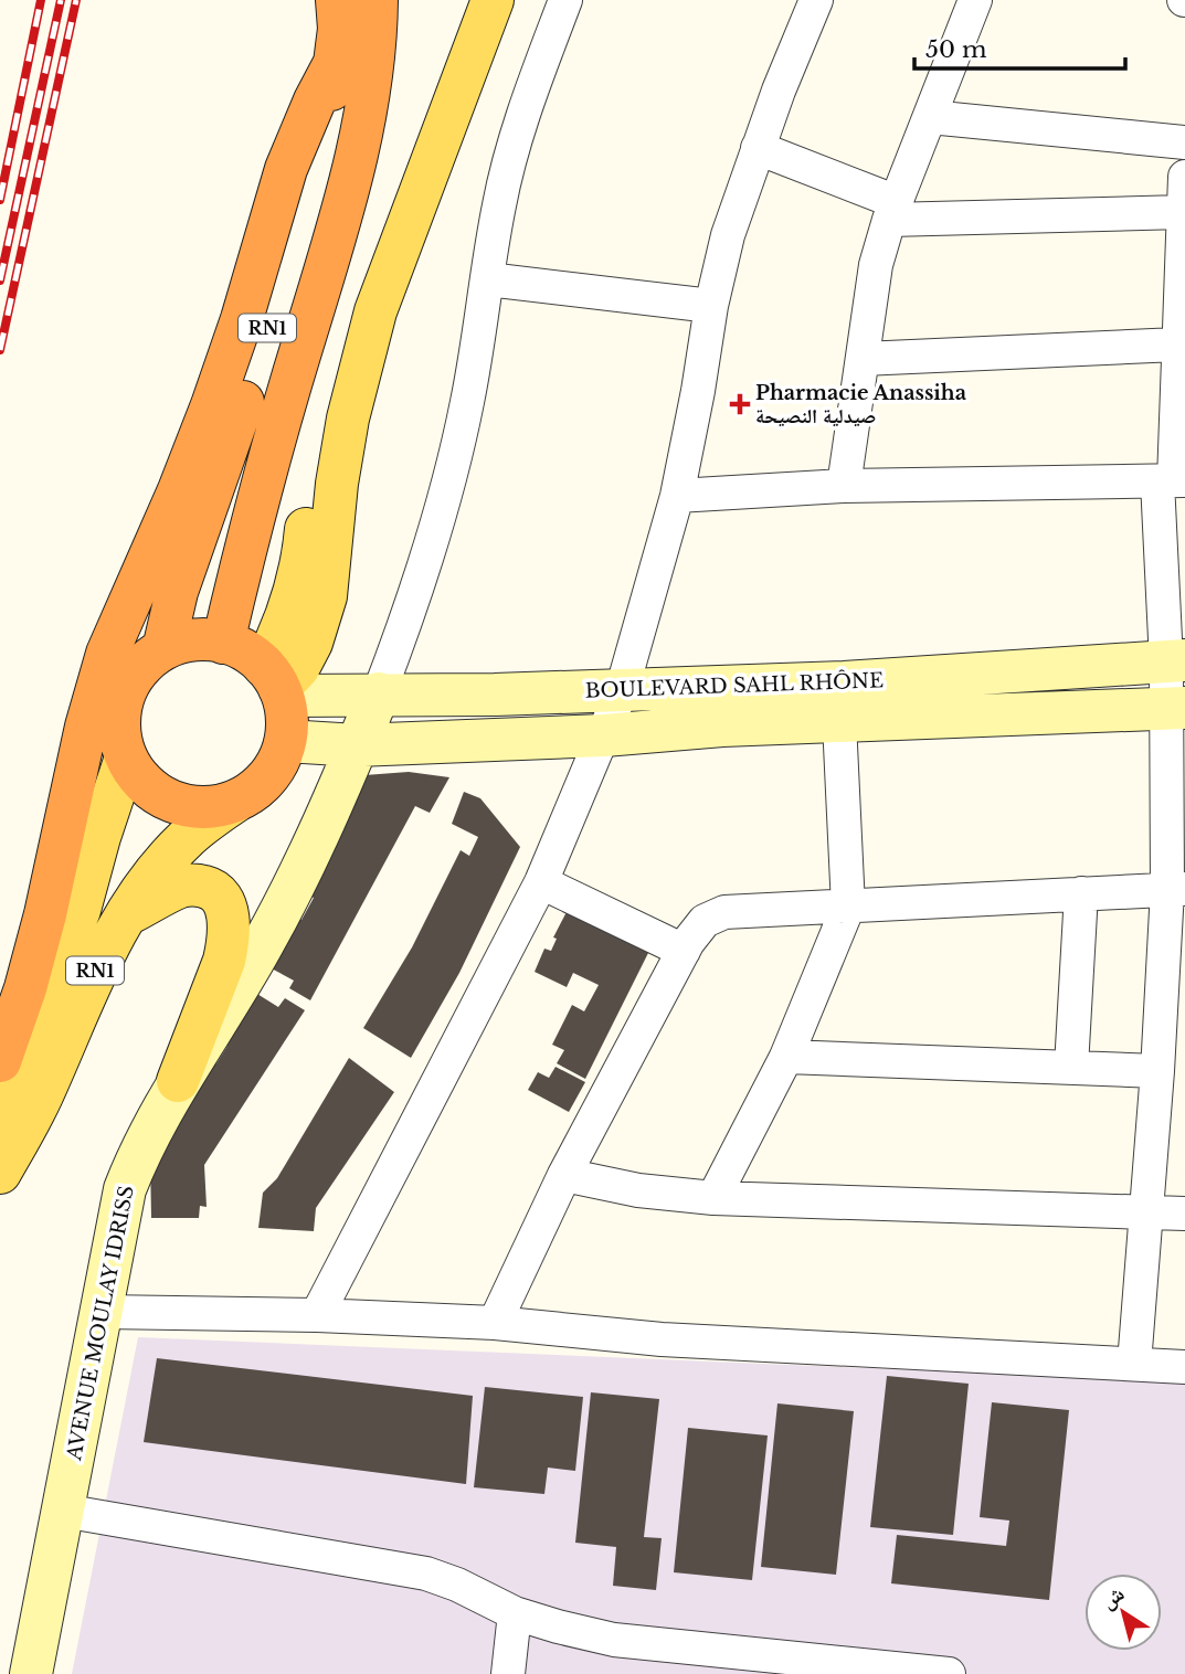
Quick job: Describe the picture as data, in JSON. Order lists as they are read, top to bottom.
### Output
{
  "streets": {
    "highway": ["RN1"],
    "street": ["BOULEVARD SAHL RHÔNE", "AVENUE MOULAY IDRISS"]
  },
  "crossings": [
    ["RN1", "BOULEVARD SAHL RHÔNE"],
    ["BOULEVARD SAHL RHÔNE", "AVENUE MOULAY IDRISS"]
  ],
  "places": {
    "health": ["Pharmacie Anassiha صيدلية النصيحة"]
  },
  "scale_bar": "50 m",
  "north": "top left"
}
